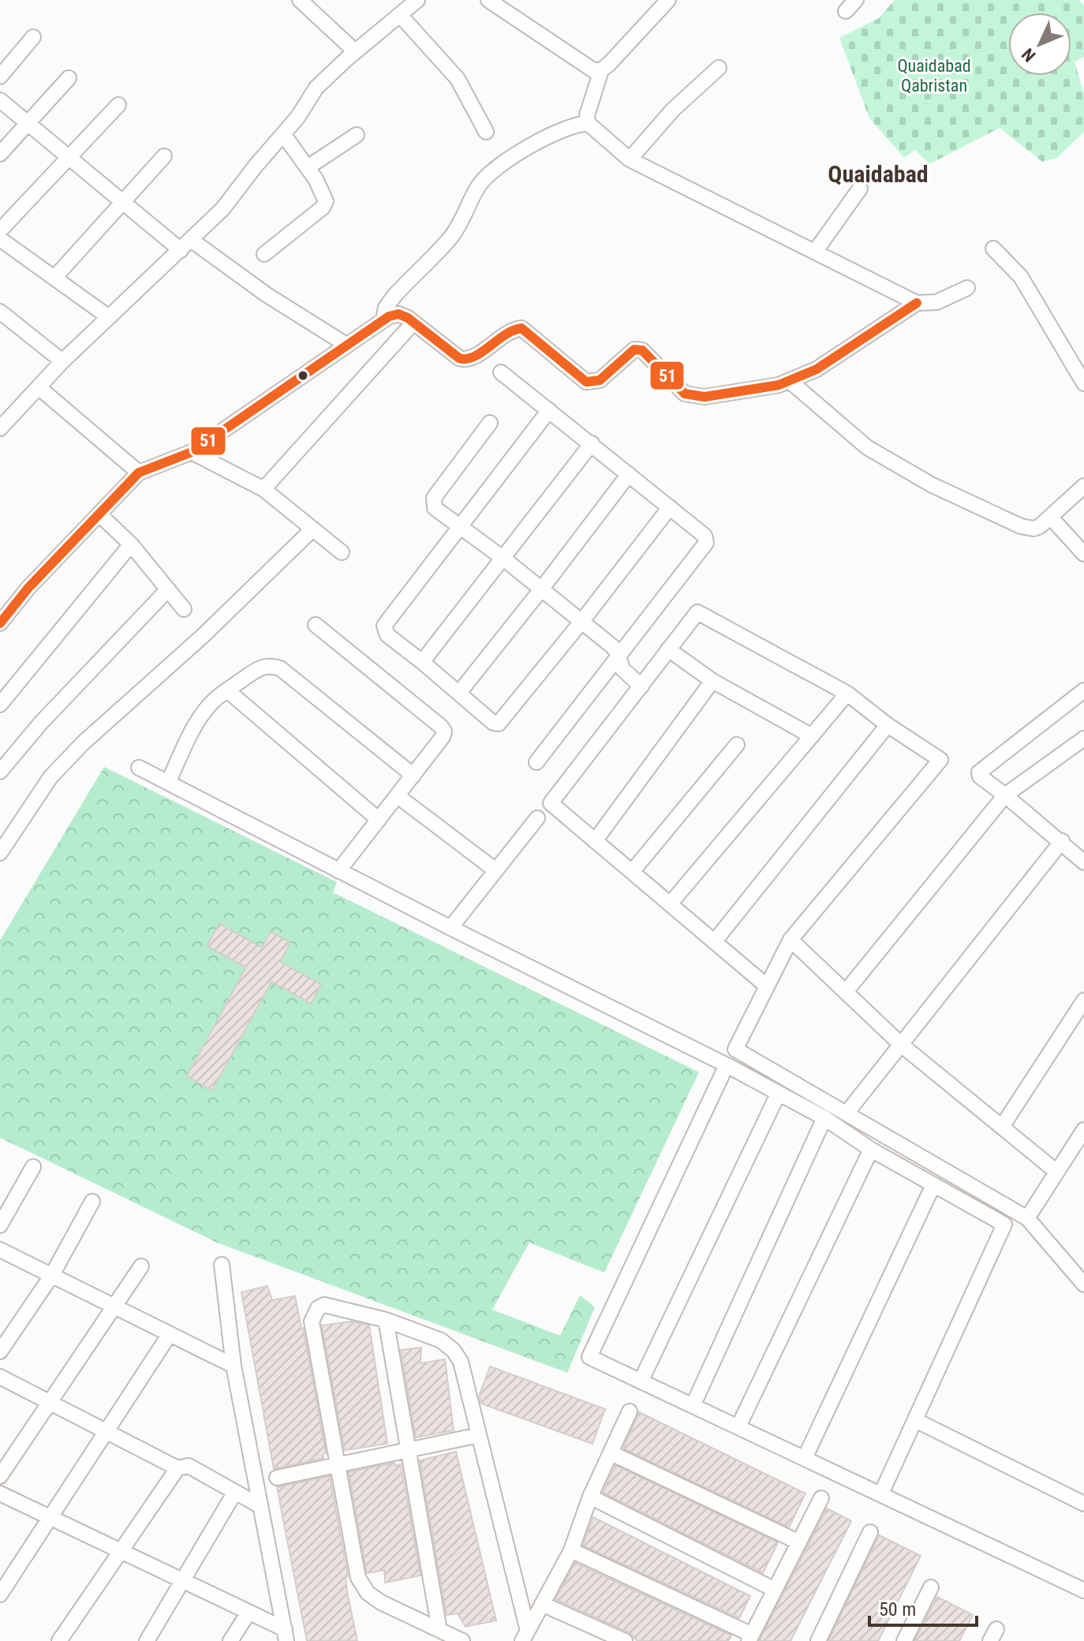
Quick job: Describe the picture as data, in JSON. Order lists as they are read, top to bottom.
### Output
{
  "districts": ["Quaidabad"],
  "parks": ["Quaidabad Qabristan"],
  "lines": ["transit line 51"],
  "scale_bar": "50 m",
  "north": "bottom left"
}
